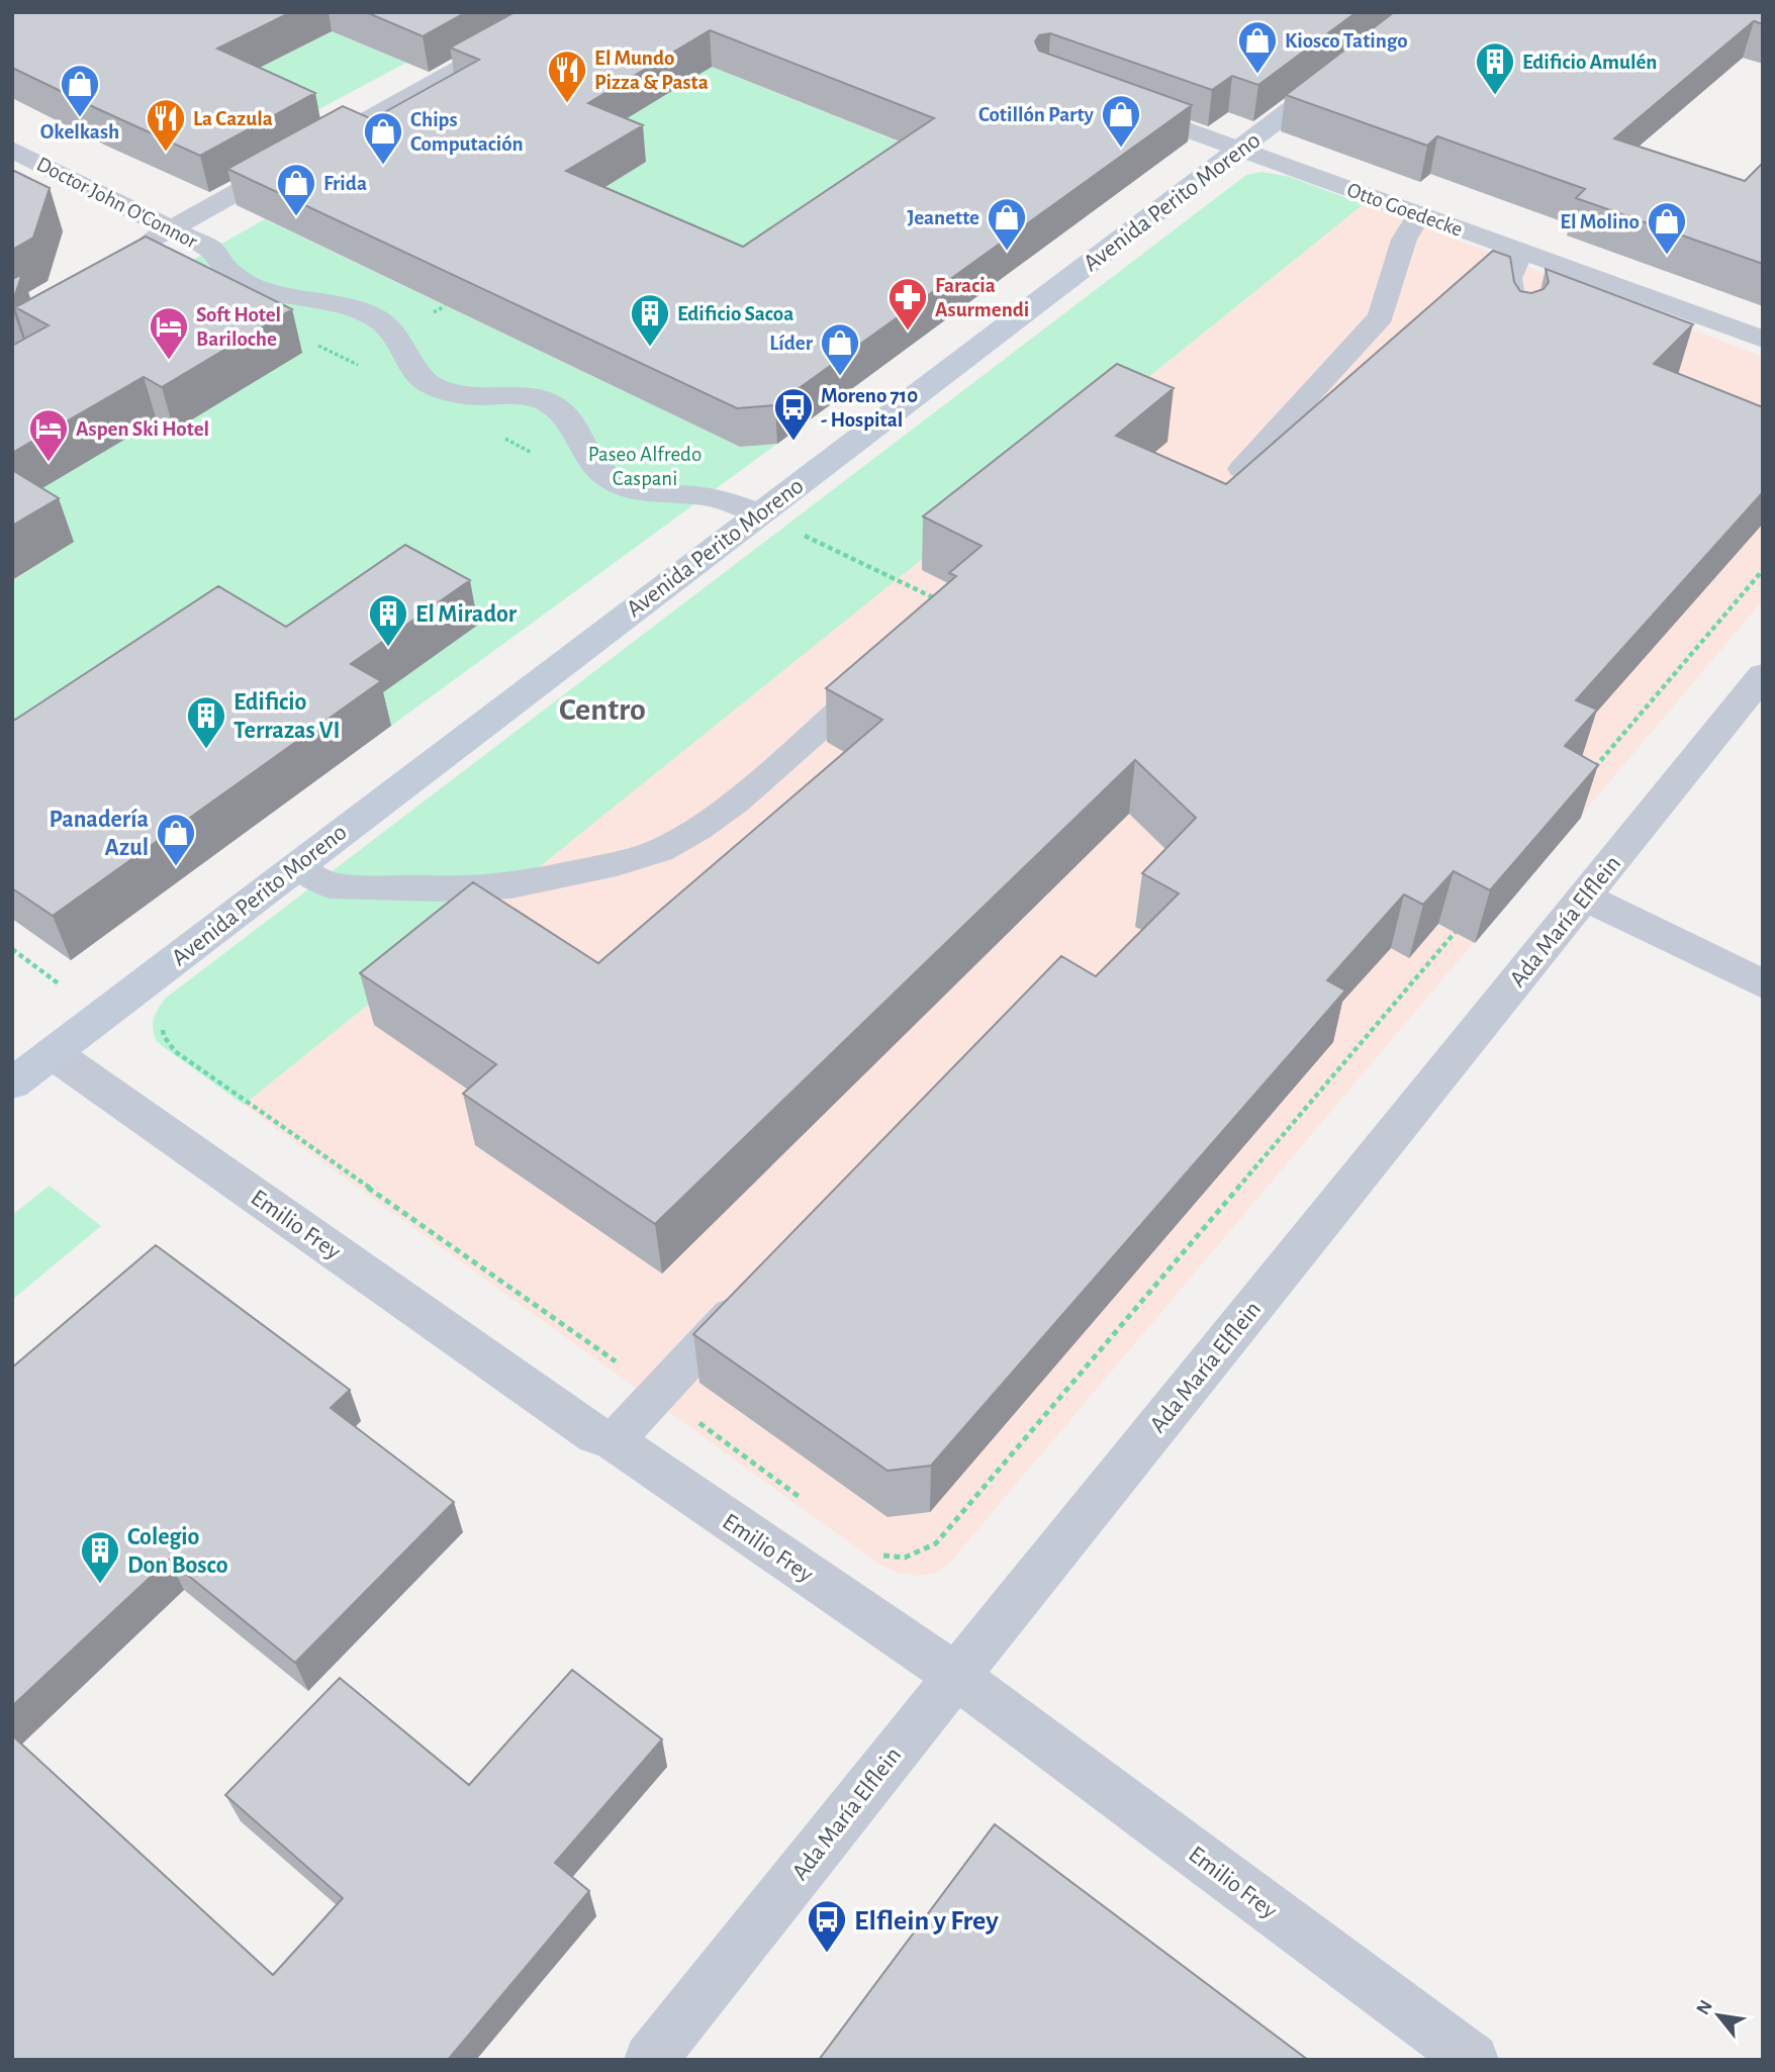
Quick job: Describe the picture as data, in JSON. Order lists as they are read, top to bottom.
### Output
{
  "streets": {
    "main road": ["Avenida Perito Moreno"],
    "street": [
      "Doctor John O'Connor",
      "Otto Goedecke",
      "Ada María Elflein",
      "Emilio Frey"
    ]
  },
  "crossings": [
    ["Avenida Perito Moreno", "Doctor John O'Connor"],
    ["Avenida Perito Moreno", "Otto Goedecke"],
    ["Avenida Perito Moreno", "Emilio Frey"],
    ["Ada María Elflein", "Emilio Frey"]
  ],
  "districts": ["Centro"],
  "parks": ["Paseo Alfredo Caspani"],
  "places": {
    "shop": [
      "Kiosco Tatingo",
      "Okelkash",
      "Cotillón Party",
      "Chips Computación",
      "Frida",
      "Jeanette",
      "El Molino",
      "Líder",
      "Panadería Azul"
    ],
    "building": [
      "Edificio Amulén",
      "Edificio Sacoa",
      "El Mirador",
      "Edificio Terrazas VI",
      "Colegio Don Bosco"
    ],
    "restaurant": ["El Mundo Pizza & Pasta", "La Cazula"],
    "pharmacy": ["Faracia Asurmendi"],
    "hotel": ["Soft Hotel Bariloche", "Aspen Ski Hotel"],
    "bus stop": ["Moreno 710 - Hospital", "Elflein y Frey"]
  },
  "north": "top left"
}
